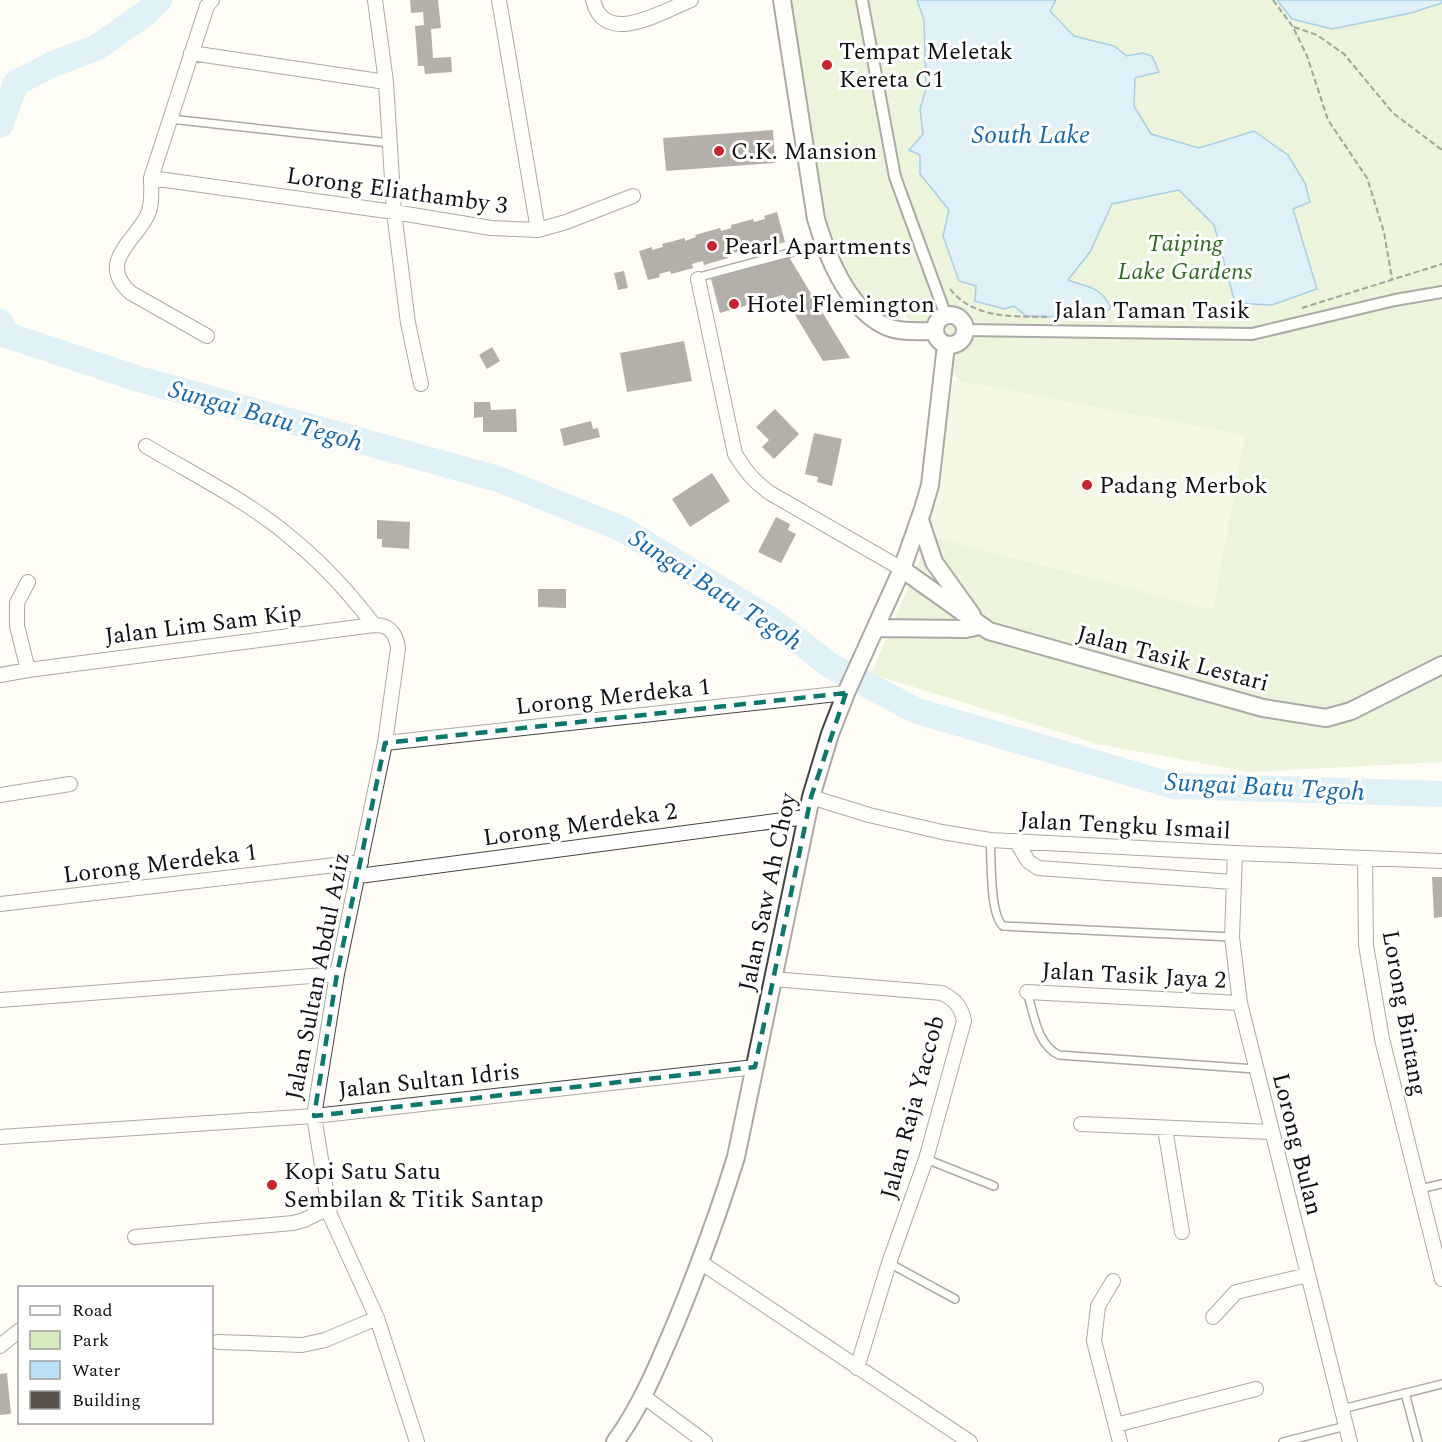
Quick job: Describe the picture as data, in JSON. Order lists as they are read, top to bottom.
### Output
{
  "streets": {
    "street": [
      "Lorong Eliathamby 3",
      "Jalan Taman Tasik",
      "Jalan Lim Sam Kip",
      "Jalan Tasik Lestari",
      "Lorong Merdeka 1",
      "Lorong Merdeka 2",
      "Jalan Tengku Ismail",
      "Jalan Saw Ah Choy",
      "Jalan Tasik Jaya 2",
      "Jalan Sultan Abdul Aziz",
      "Lorong Bintang",
      "Jalan Sultan Idris",
      "Jalan Raja Yaccob",
      "Lorong Bulan"
    ]
  },
  "crossings": [
    ["Jalan Taman Tasik", "Jalan Saw Ah Choy"],
    ["Jalan Lim Sam Kip", "Jalan Sultan Abdul Aziz"],
    ["Jalan Tasik Lestari", "Jalan Saw Ah Choy"],
    ["Lorong Merdeka 1", "Lorong Merdeka 2"],
    ["Lorong Merdeka 1", "Jalan Saw Ah Choy"],
    ["Lorong Merdeka 1", "Jalan Sultan Abdul Aziz"],
    ["Lorong Merdeka 2", "Jalan Saw Ah Choy"],
    ["Lorong Merdeka 2", "Jalan Sultan Abdul Aziz"],
    ["Jalan Tengku Ismail", "Jalan Saw Ah Choy"],
    ["Jalan Tengku Ismail", "Lorong Bintang"],
    ["Jalan Tengku Ismail", "Lorong Bulan"],
    ["Jalan Saw Ah Choy", "Jalan Sultan Idris"],
    ["Jalan Saw Ah Choy", "Jalan Raja Yaccob"],
    ["Jalan Tasik Jaya 2", "Lorong Bulan"],
    ["Jalan Sultan Abdul Aziz", "Jalan Sultan Idris"]
  ],
  "water": ["South Lake", "Sungai Batu Tegoh"],
  "parks": ["Taiping Lake Gardens"],
  "places": [
    "Tempat Meletak Kereta C1",
    "C.K. Mansion",
    "Pearl Apartments",
    "Hotel Flemington",
    "Padang Merbok",
    "Kopi Satu Satu Sembilan & Titik Santap"
  ],
  "legend": [
    "Road",
    "Park",
    "Water",
    "Building"
  ]
}
